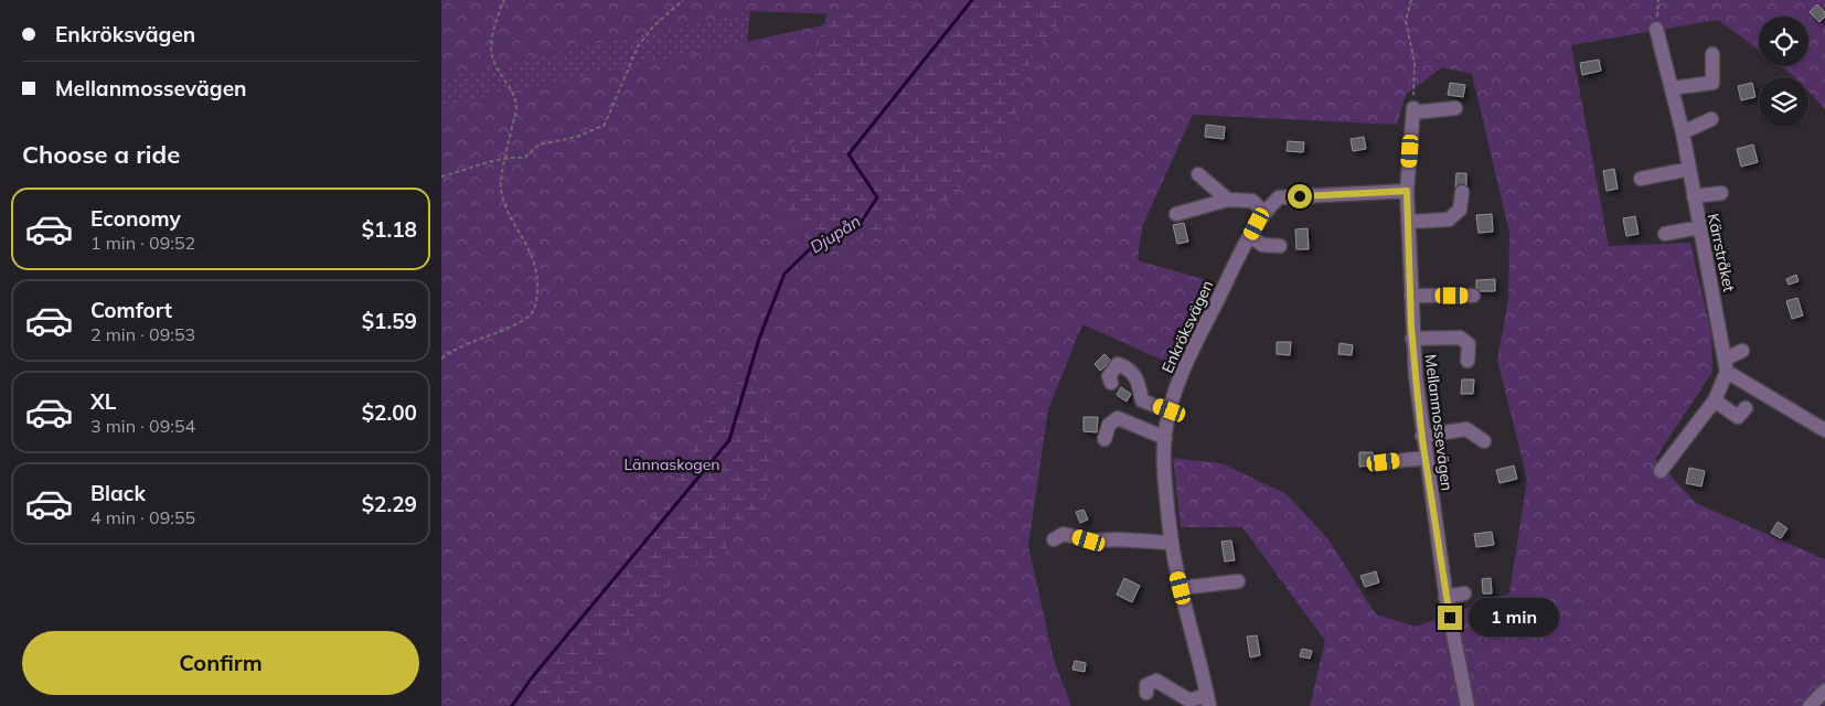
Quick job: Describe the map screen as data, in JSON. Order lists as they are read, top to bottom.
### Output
{
  "streets": {
    "street": ["Kärrstråket", "Enkröksvägen", "Mellanmossevägen"]
  },
  "crossings": [
    ["Enkröksvägen", "Mellanmossevägen"]
  ],
  "water": ["Djupån"],
  "parks": ["Lännaskogen"],
  "page": {
    "banner": ["Enkröksvägen", "Mellanmossevägen"],
    "heading": "Choose a ride",
    "list": [
      {
        "name": "Economy",
        "note": "1 min · 09:52",
        "value": "$1.18"
      },
      {
        "name": "Comfort",
        "note": "2 min · 09:53",
        "value": "$1.59"
      },
      {
        "name": "XL",
        "note": "3 min · 09:54",
        "value": "$2.00"
      },
      {
        "name": "Black",
        "note": "4 min · 09:55",
        "value": "$2.29"
      }
    ],
    "bubble": "1 min",
    "buttons": "Confirm"
  }
}
